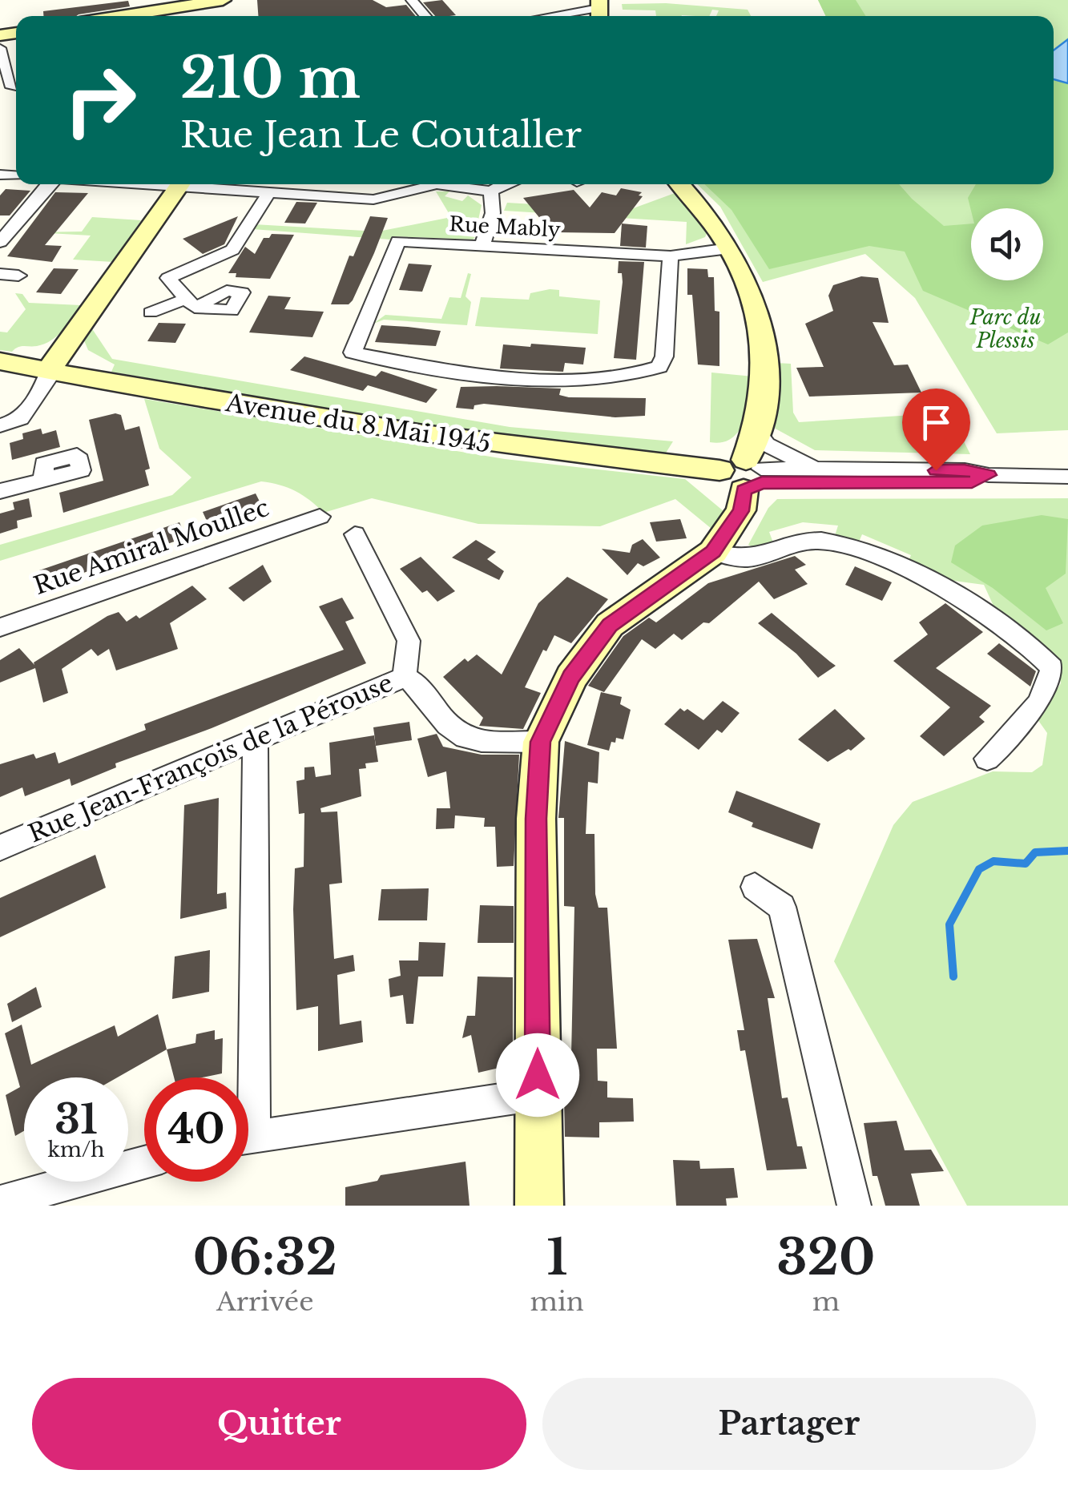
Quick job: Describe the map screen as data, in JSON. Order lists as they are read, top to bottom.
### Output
{
  "streets": {
    "street": [
      "Rue Mably",
      "Avenue du 8 Mai 1945",
      "Rue Amiral Moullec",
      "Rue Jean-François de la Pérouse"
    ]
  },
  "parks": ["Parc du Plessis"],
  "page": {
    "turn": ["210 m", "Rue Jean Le Coutaller"],
    "speed": "31 km/h",
    "limit": "40",
    "eta": [
      "06:32",
      "Arrivée",
      "1",
      "min",
      "320",
      "m"
    ],
    "buttons": ["Quitter", "Partager"]
  }
}
